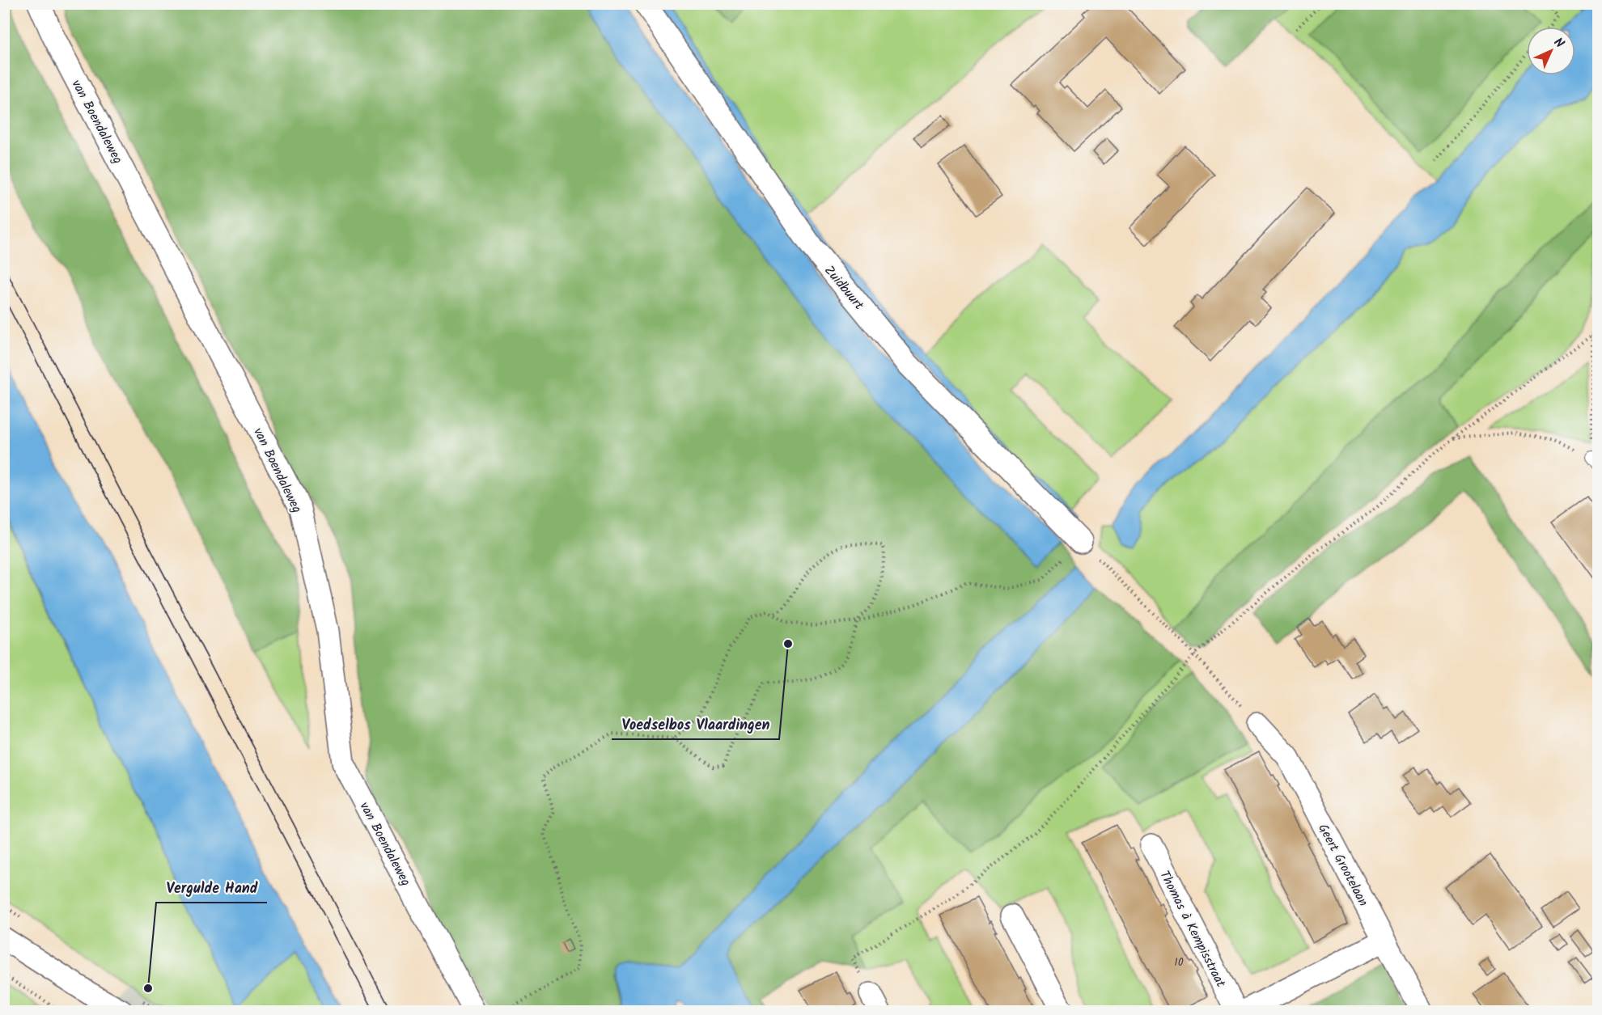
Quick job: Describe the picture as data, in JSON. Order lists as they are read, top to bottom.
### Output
{
  "streets": {
    "street": [
      "van Boendaleweg",
      "Zuidbuurt",
      "Geert Grootelaan",
      "Thomas à Kempisstraat"
    ]
  },
  "places": ["Voedselbos Vlaardingen", "Vergulde Hand"],
  "house_numbers": ["10"],
  "north": "top right"
}
